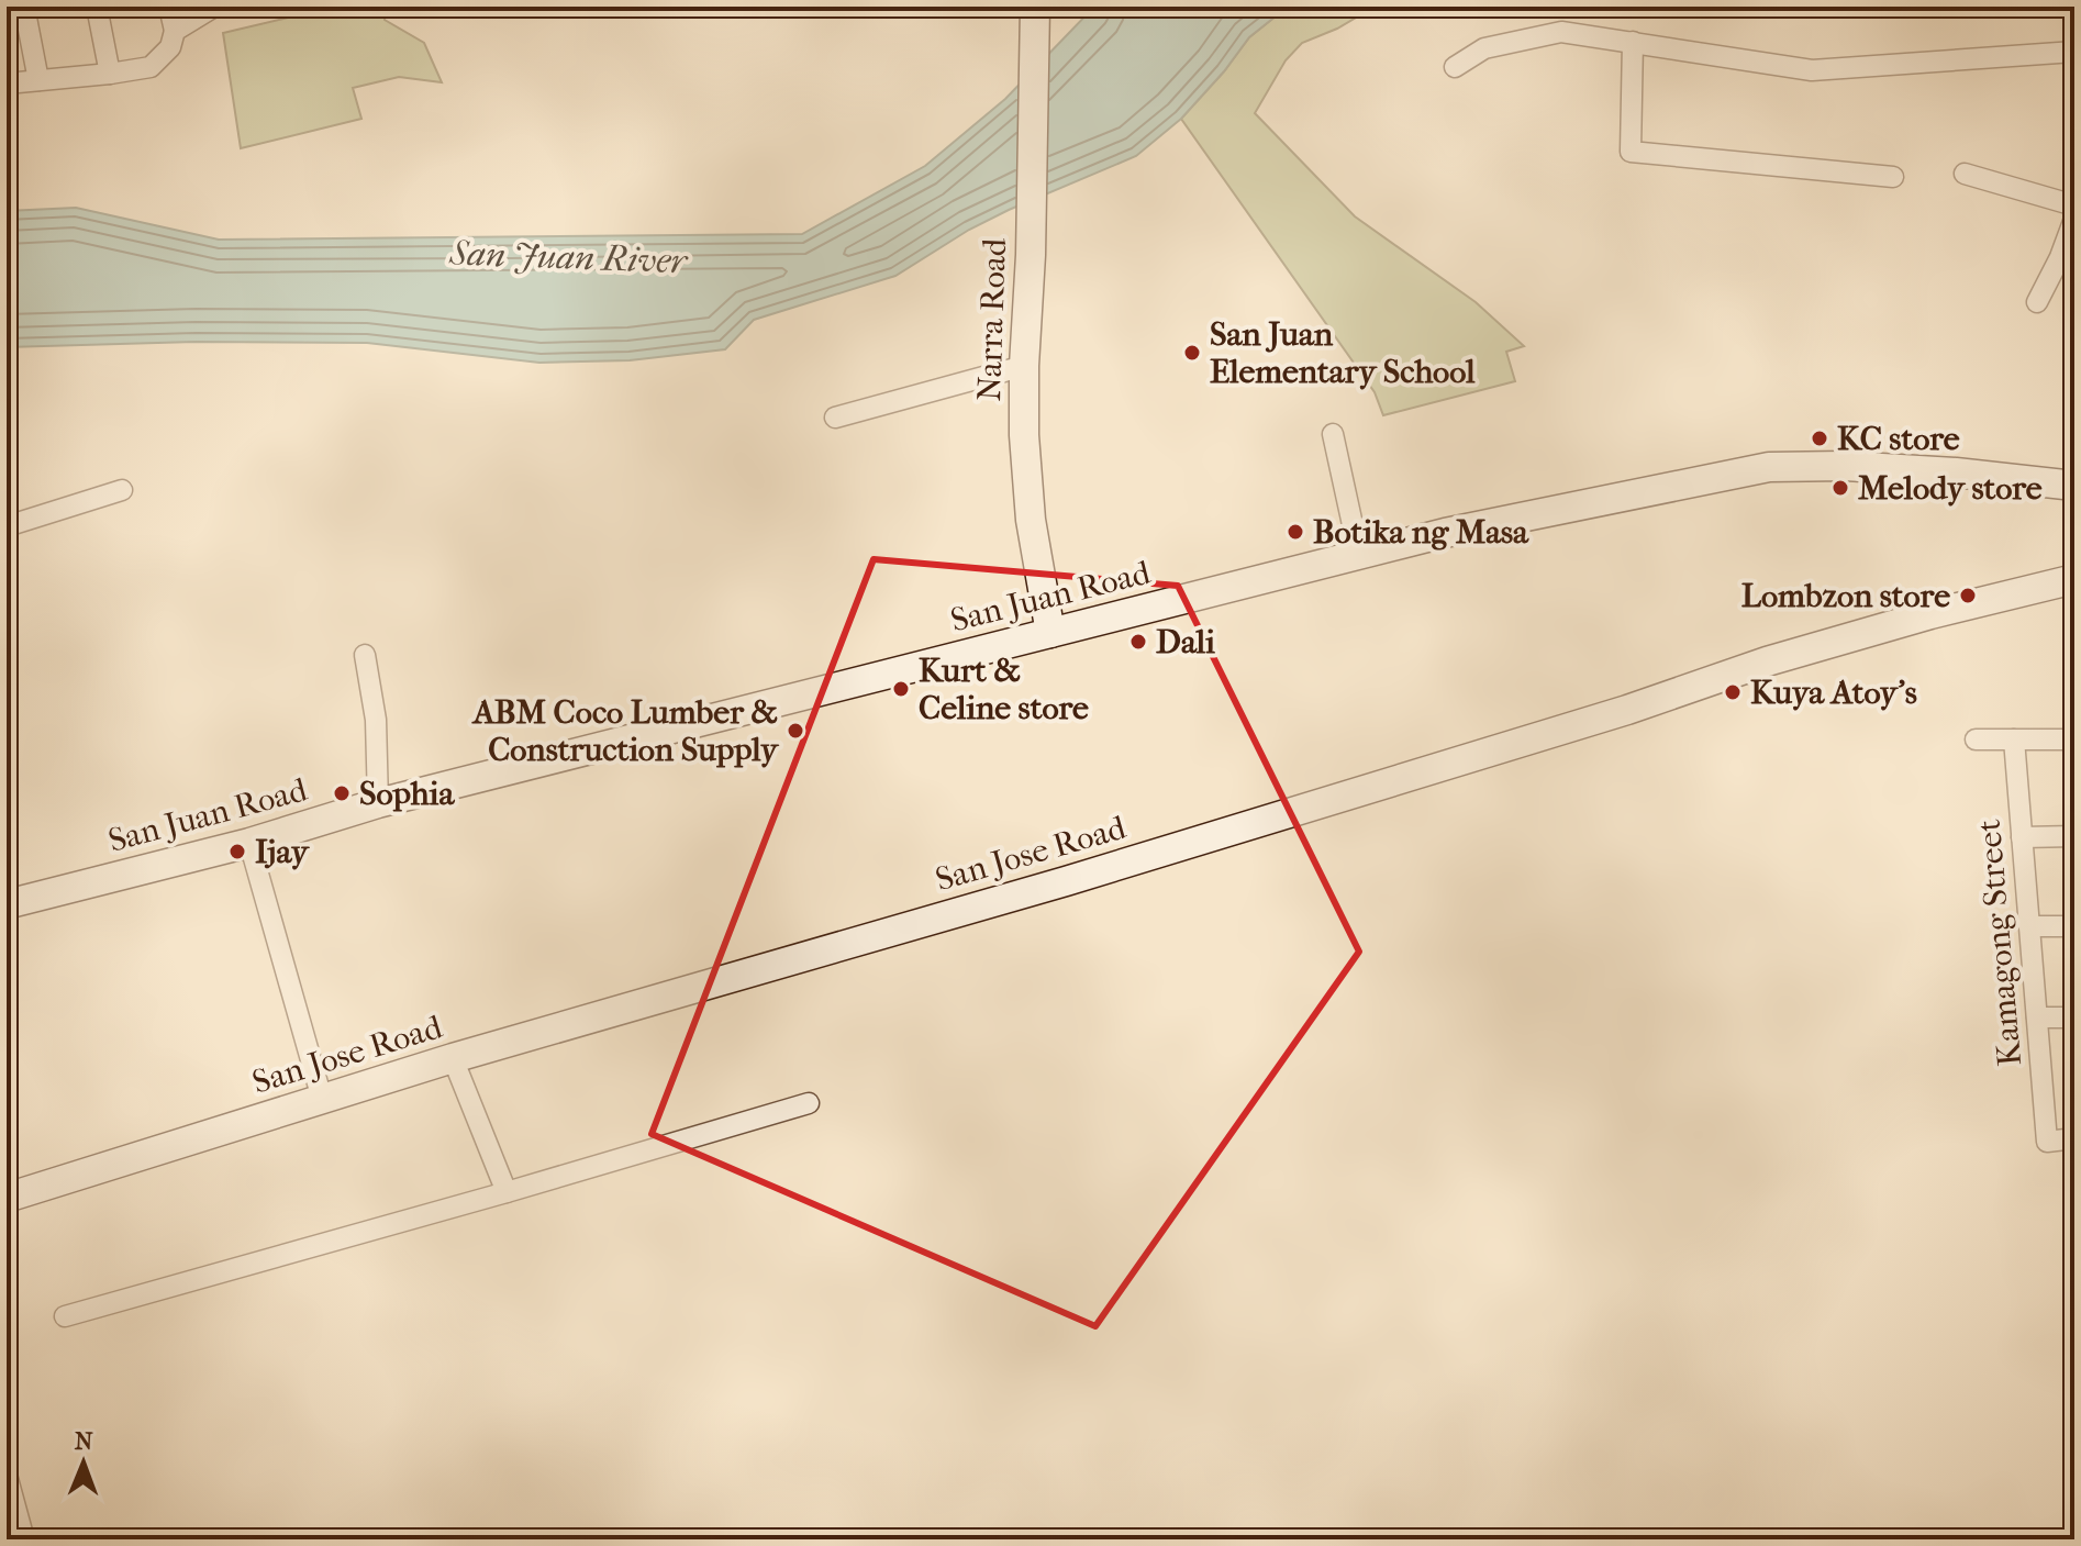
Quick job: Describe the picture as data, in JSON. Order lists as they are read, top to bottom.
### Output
{
  "streets": {
    "street": [
      "Narra Road",
      "San Juan Road",
      "San Jose Road",
      "Kamagong Street"
    ]
  },
  "crossings": [
    ["Narra Road", "San Juan Road"]
  ],
  "water": ["San Juan River"],
  "places": [
    "San Juan Elementary School",
    "KC store",
    "Melody store",
    "Botika ng Masa",
    "Lombzon store",
    "Dali",
    "Kurt & Celine store",
    "Kuya Atoy's",
    "ABM Coco Lumber & Construction Supply",
    "Sophia",
    "Ijay"
  ],
  "north": "top"
}
